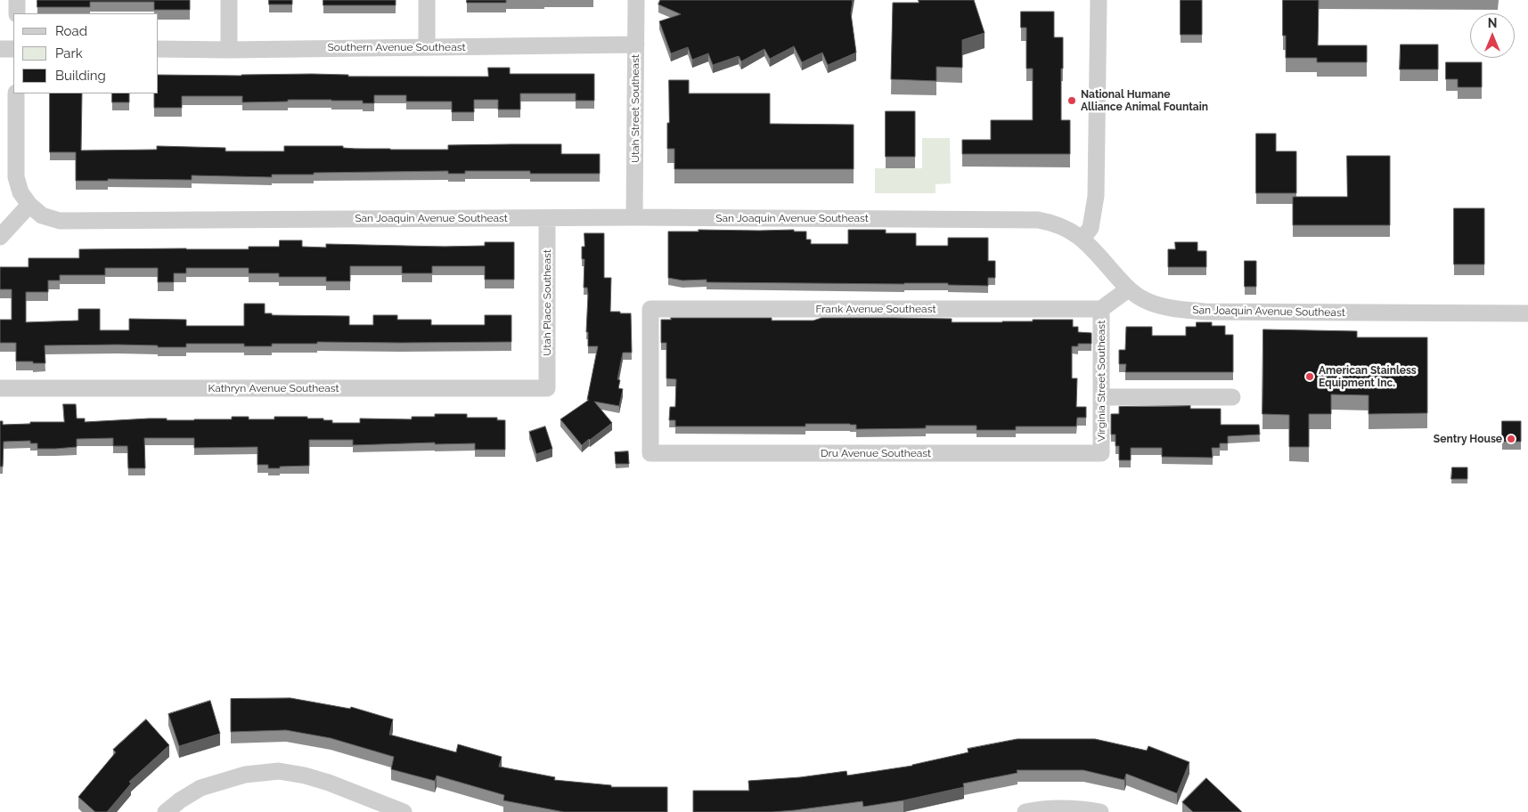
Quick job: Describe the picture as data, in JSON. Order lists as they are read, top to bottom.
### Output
{
  "streets": {
    "street": [
      "Southern Avenue Southeast",
      "Utah Street Southeast",
      "San Joaquin Avenue Southeast",
      "Utah Place Southeast",
      "Frank Avenue Southeast",
      "Virginia Street Southeast",
      "Kathryn Avenue Southeast",
      "Dru Avenue Southeast"
    ]
  },
  "crossings": [
    ["Southern Avenue Southeast", "Utah Street Southeast"],
    ["Utah Street Southeast", "San Joaquin Avenue Southeast"],
    ["San Joaquin Avenue Southeast", "Utah Place Southeast"],
    ["Utah Place Southeast", "Kathryn Avenue Southeast"],
    ["Frank Avenue Southeast", "Virginia Street Southeast"],
    ["Frank Avenue Southeast", "Dru Avenue Southeast"],
    ["Virginia Street Southeast", "Dru Avenue Southeast"]
  ],
  "places": ["National Humane Alliance Animal Fountain", "American Stainless Equipment Inc.", "Sentry House"],
  "legend": ["Road", "Park", "Building"],
  "north": "top"
}
